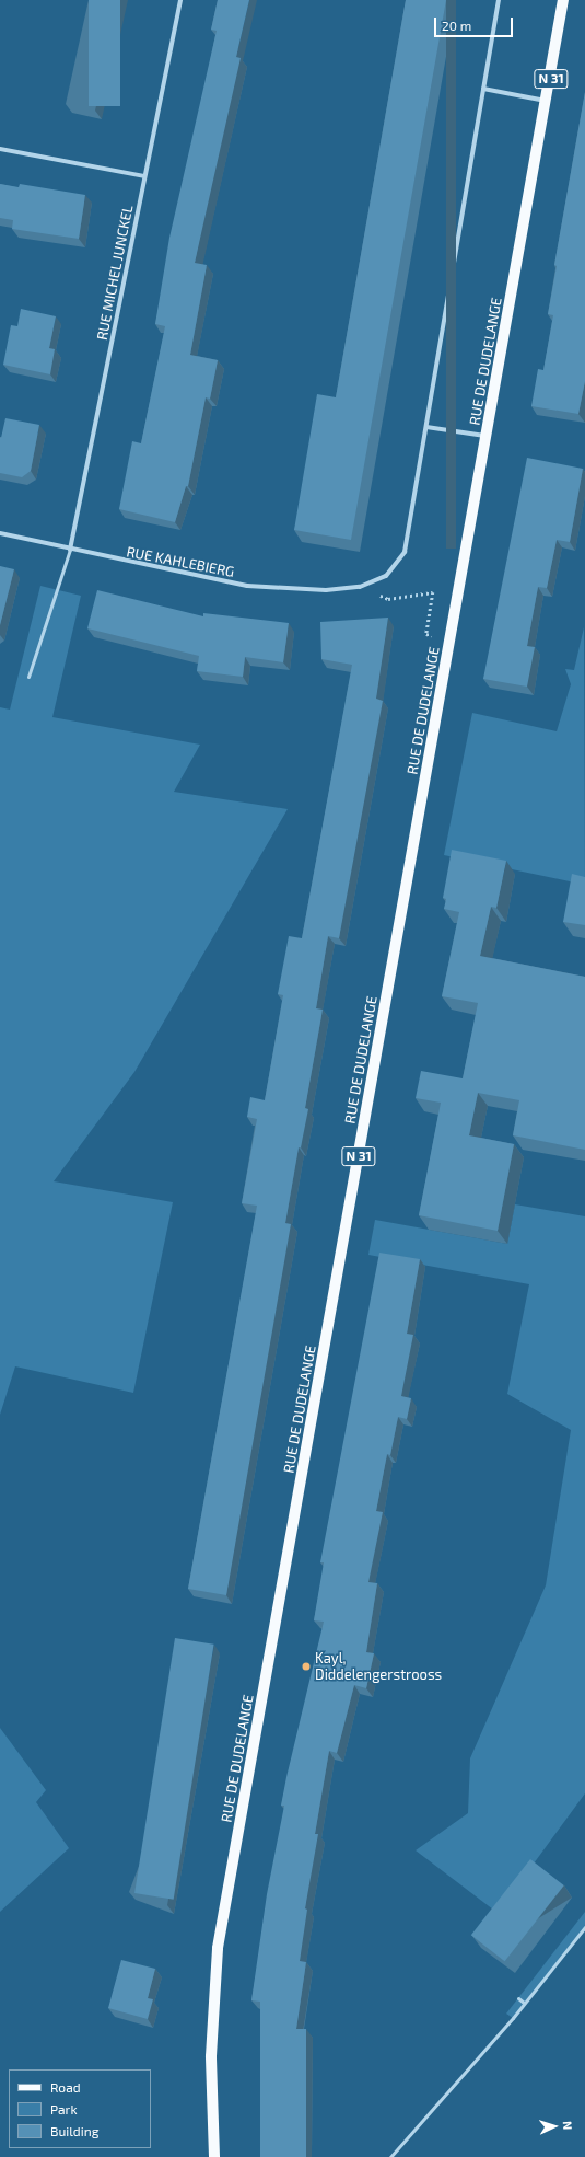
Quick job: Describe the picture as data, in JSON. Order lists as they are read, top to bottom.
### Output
{
  "streets": {
    "main road": ["N 31", "RUE DE DUDELANGE"],
    "street": ["RUE MICHEL JUNCKEL", "RUE KAHLEBIERG"]
  },
  "crossings": [
    ["RUE MICHEL JUNCKEL", "RUE KAHLEBIERG"]
  ],
  "places": ["Kayl, Diddelengerstrooss"],
  "legend": ["Road", "Park", "Building"],
  "scale_bar": "20 m",
  "north": "right"
}
